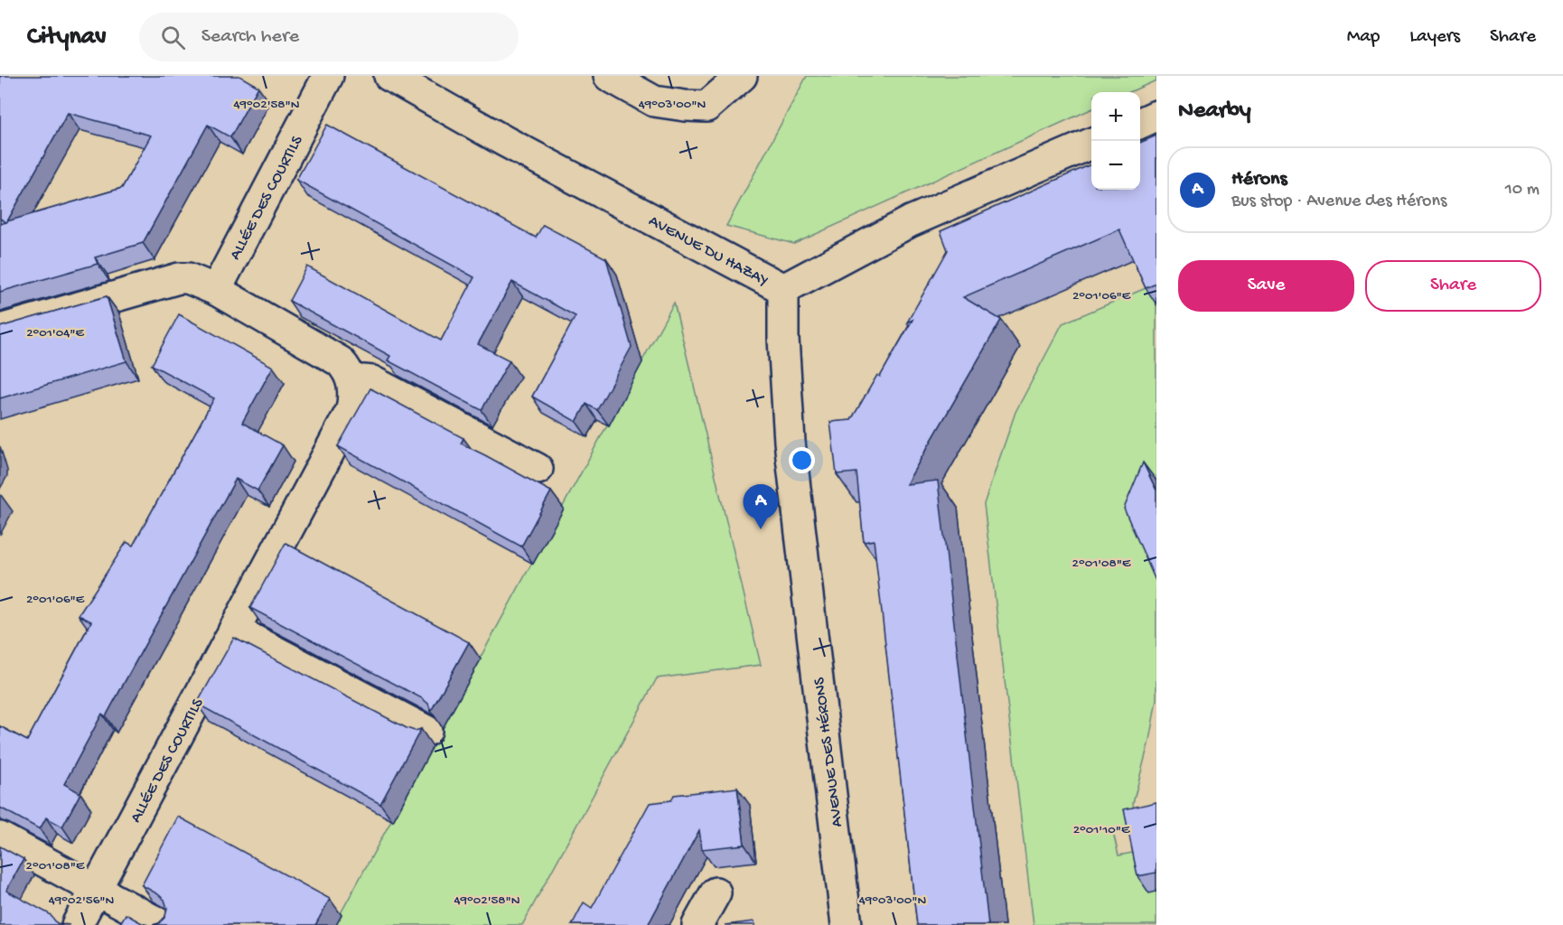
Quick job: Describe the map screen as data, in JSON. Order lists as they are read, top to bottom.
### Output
{
  "streets": {
    "street": ["ALLÉE DES COURTILS", "AVENUE DU HAZAY", "AVENUE DES HÉRONS"]
  },
  "crossings": [
    ["AVENUE DU HAZAY", "AVENUE DES HÉRONS"]
  ],
  "page": {
    "header": "Citynav",
    "search": "Search here",
    "nav": ["Map", "Layers", "Share"],
    "heading": "Nearby",
    "map_buttons": ["+", "−"],
    "list": [
      {
        "mark": "A",
        "name": "Hérons",
        "note": "Bus stop · Avenue des Hérons",
        "value": "10 m"
      }
    ],
    "buttons": ["Save", "Share"],
    "pins": "A"
  },
  "coordinates": [
    "49°02'58\"N",
    "49°03'00\"N",
    "2°01'06\"E",
    "2°01'04\"E",
    "2°01'08\"E",
    "2°01'10\"E",
    "49°02'56\"N"
  ]
}
